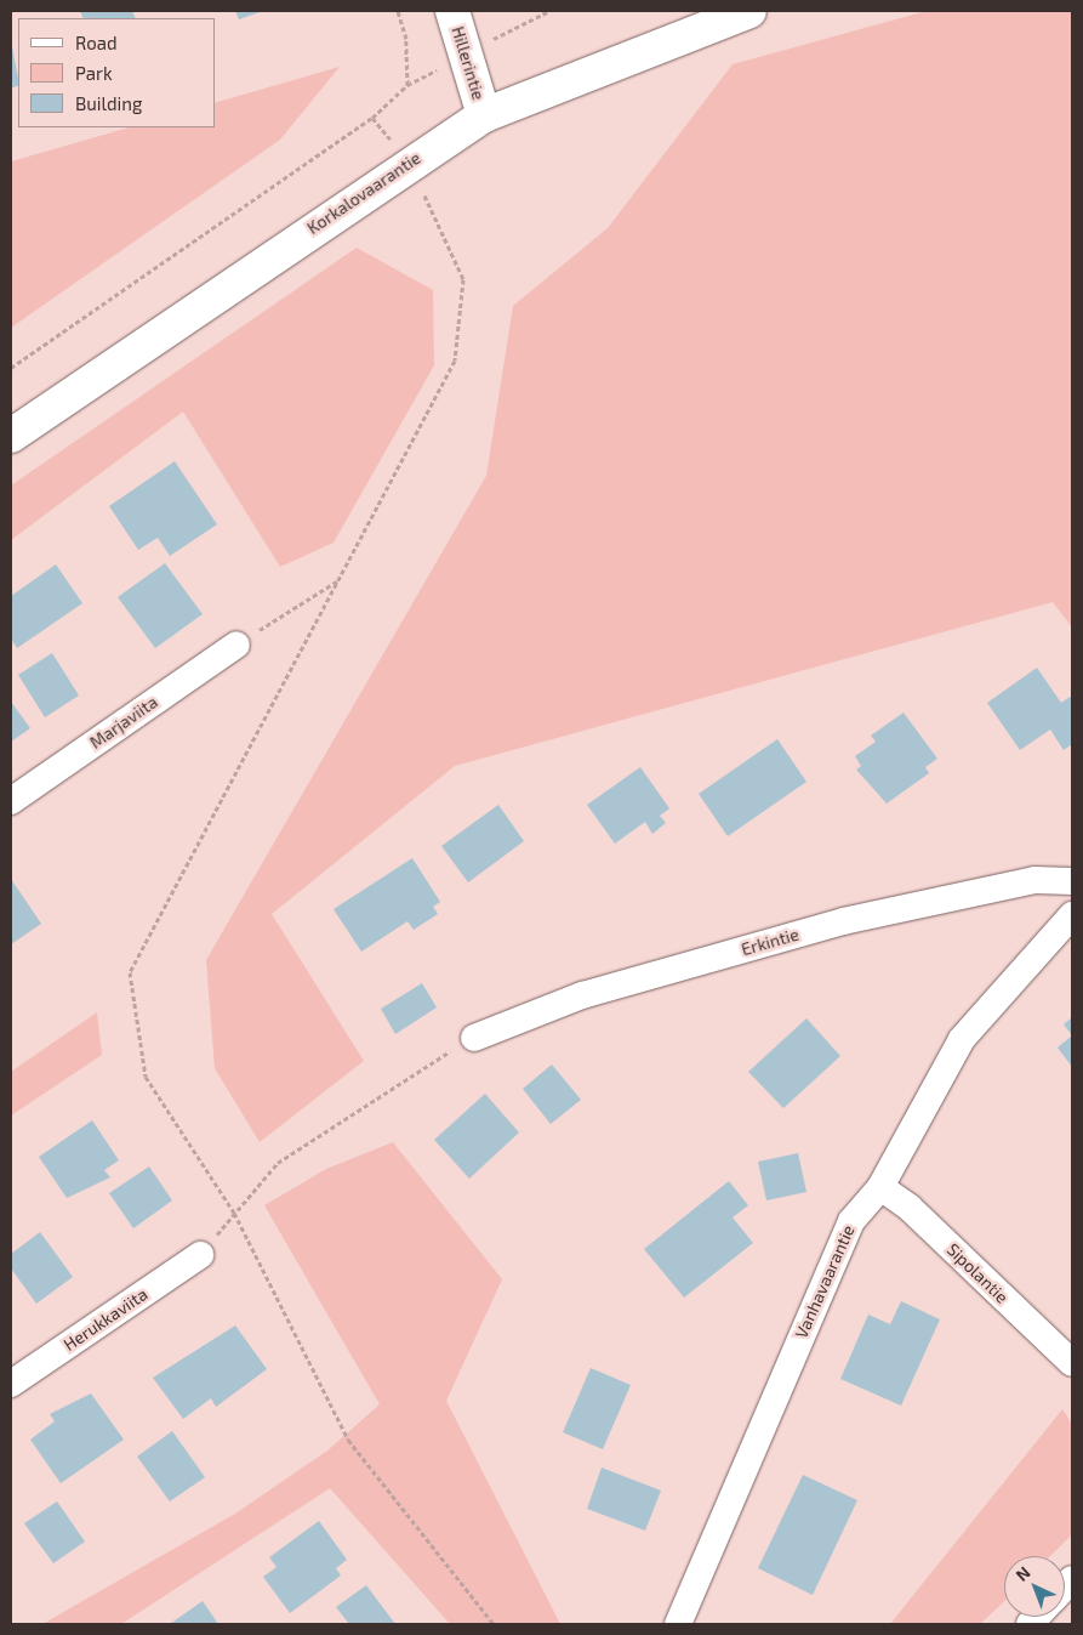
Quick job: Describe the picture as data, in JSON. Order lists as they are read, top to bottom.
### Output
{
  "streets": {
    "street": [
      "Hillerintie",
      "Korkalovaarantie",
      "Marjaviita",
      "Erkintie",
      "Sipolantie",
      "Vanhavaarantie",
      "Herukkaviita"
    ]
  },
  "crossings": [
    ["Hillerintie", "Korkalovaarantie"],
    ["Sipolantie", "Vanhavaarantie"]
  ],
  "legend": ["Road", "Park", "Building"],
  "north": "top left"
}
